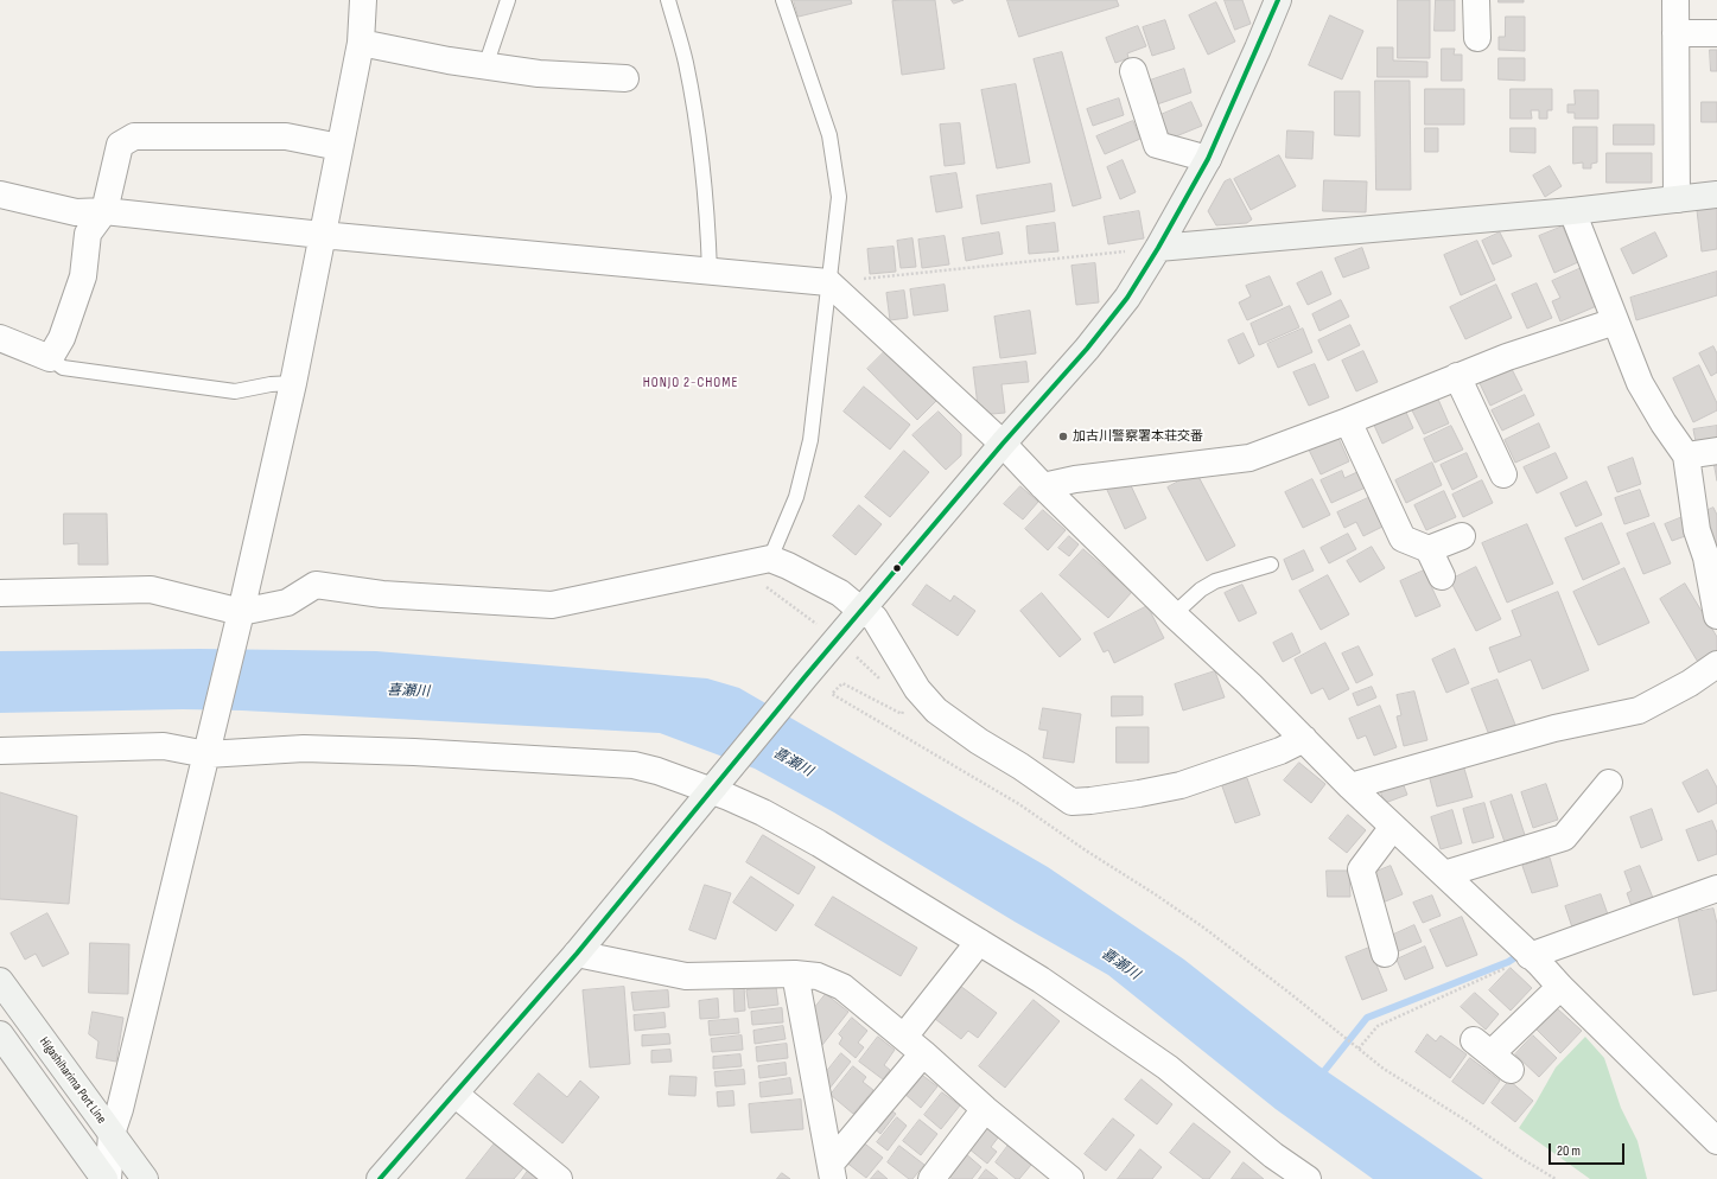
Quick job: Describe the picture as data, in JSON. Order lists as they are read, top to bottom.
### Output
{
  "streets": {
    "main road": ["Higashiharima Port Line"]
  },
  "districts": ["HONJO 2-CHOME"],
  "water": ["喜瀬川"],
  "places": ["加古川警察署本荘交番"],
  "scale_bar": "20 m"
}
